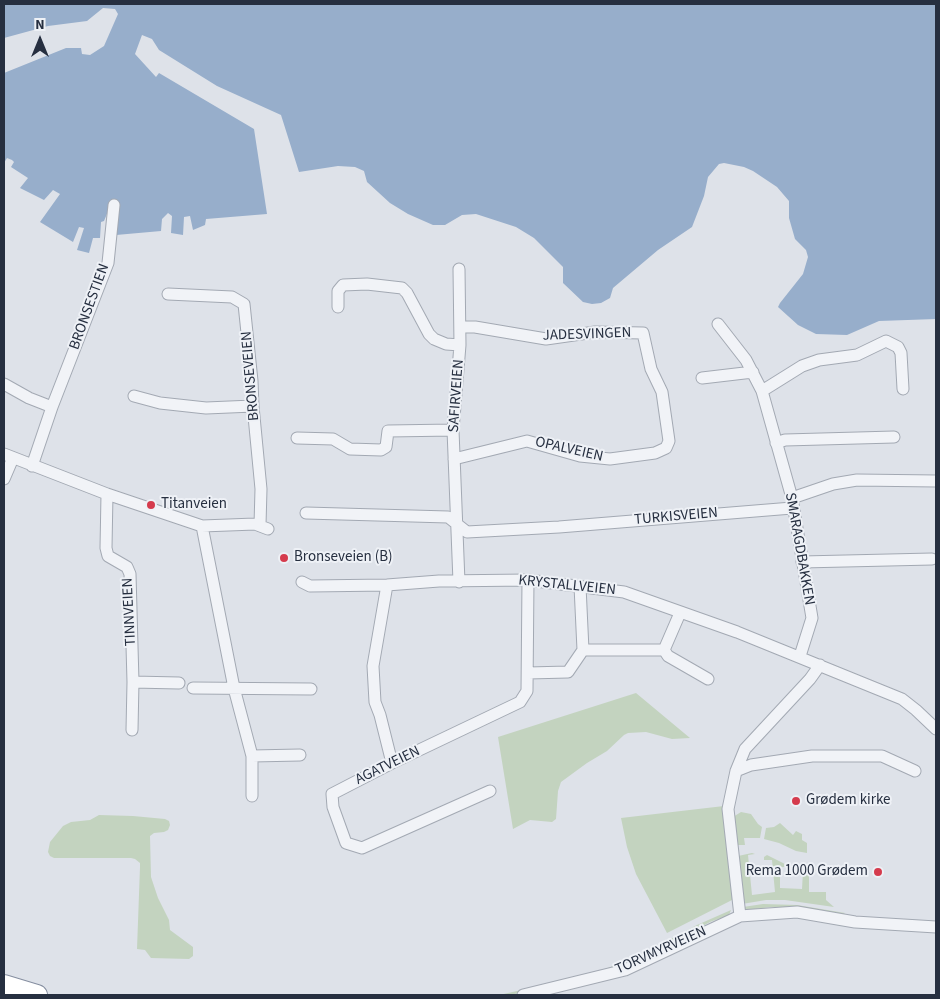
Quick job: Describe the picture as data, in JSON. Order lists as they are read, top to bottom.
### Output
{
  "streets": {
    "street": [
      "BRONSESTIEN",
      "JADESVINGEN",
      "BRONSEVEIEN",
      "SAFIRVEIEN",
      "OPALVEIEN",
      "TURKISVEIEN",
      "SMARAGDBAKKEN",
      "KRYSTALLVEIEN",
      "TINNVEIEN",
      "AGATVEIEN",
      "TORVMYRVEIEN"
    ]
  },
  "crossings": [
    ["BRONSESTIEN", "BRONSEVEIEN"],
    ["JADESVINGEN", "SAFIRVEIEN"],
    ["JADESVINGEN", "OPALVEIEN"],
    ["BRONSEVEIEN", "TINNVEIEN"],
    ["SAFIRVEIEN", "OPALVEIEN"],
    ["SAFIRVEIEN", "TURKISVEIEN"],
    ["SAFIRVEIEN", "KRYSTALLVEIEN"],
    ["TURKISVEIEN", "SMARAGDBAKKEN"],
    ["SMARAGDBAKKEN", "KRYSTALLVEIEN"],
    ["KRYSTALLVEIEN", "AGATVEIEN"]
  ],
  "places": [
    "Titanveien",
    "Bronseveien (B)",
    "Grødem kirke",
    "Rema 1000 Grødem"
  ],
  "north": "top"
}
